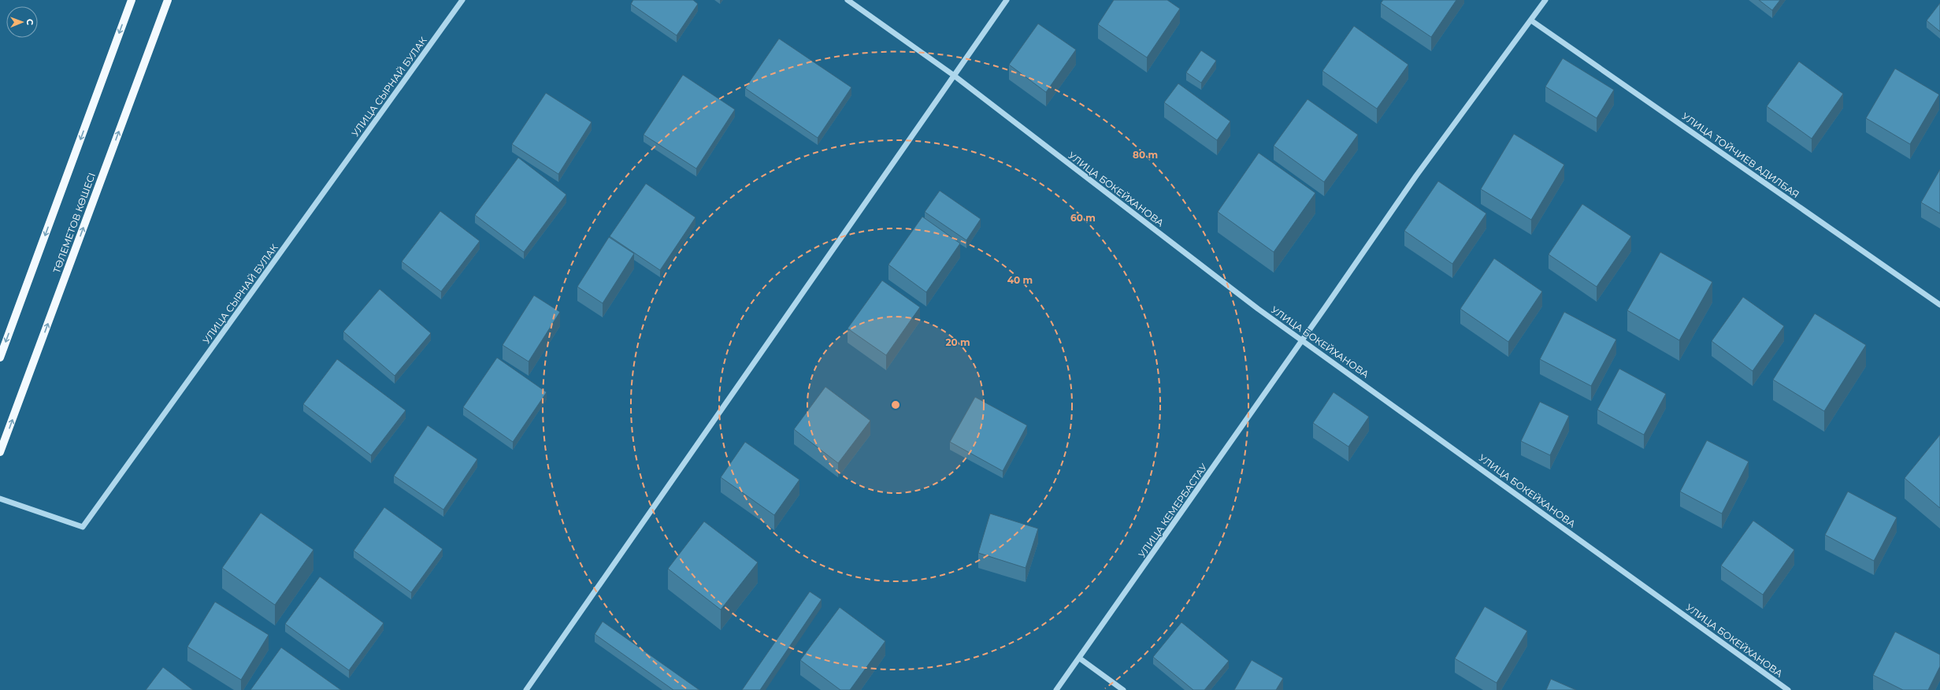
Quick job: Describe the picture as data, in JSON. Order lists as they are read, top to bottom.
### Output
{
  "streets": {
    "main road": ["ТӨЛЕМЕТОВ КӨШЕСІ"],
    "street": [
      "УЛИЦА СЫРНАЙ БУЛАК",
      "УЛИЦА ТОЙЧИЕВ АДИЛБАЯ",
      "УЛИЦА БОКЕЙХАНОВА",
      "УЛИЦА КЕМЕРБАСТАУ"
    ]
  },
  "crossings": [
    ["УЛИЦА ТОЙЧИЕВ АДИЛБАЯ", "УЛИЦА КЕМЕРБАСТАУ"],
    ["УЛИЦА БОКЕЙХАНОВА", "УЛИЦА КЕМЕРБАСТАУ"]
  ],
  "north": "right",
  "rings": [
    "80 m",
    "60 m",
    "40 m",
    "20 m"
  ]
}
